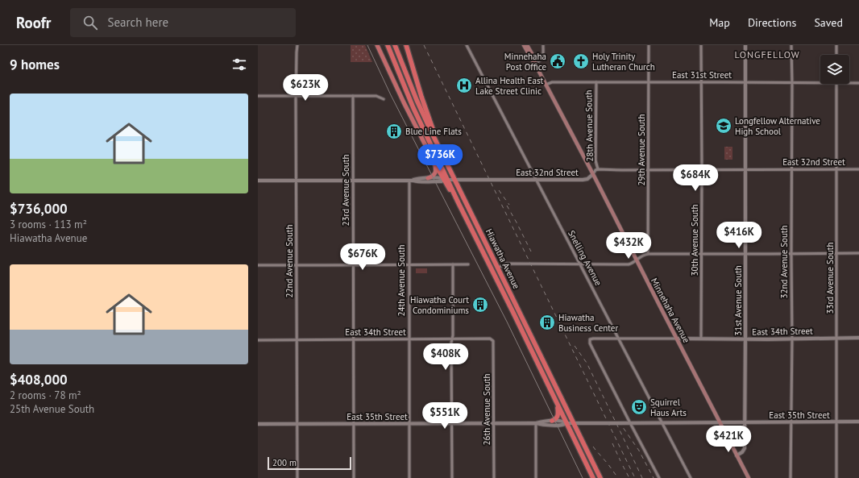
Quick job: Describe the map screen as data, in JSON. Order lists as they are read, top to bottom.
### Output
{
  "streets": {
    "highway": ["Hiawatha Avenue"],
    "main road": ["Minnehaha Avenue"],
    "street": [
      "East 31st Street",
      "28th Avenue South",
      "29th Avenue South",
      "East 32nd Street",
      "23rd Avenue South",
      "30th Avenue South",
      "Snelling Avenue",
      "22nd Avenue South",
      "32nd Avenue South",
      "33rd Avenue South",
      "24th Avenue South",
      "31st Avenue South",
      "East 34th Street",
      "26th Avenue South",
      "East 35th Street"
    ]
  },
  "crossings": [
    ["East 31st Street", "28th Avenue South"],
    ["East 31st Street", "29th Avenue South"],
    ["East 31st Street", "30th Avenue South"],
    ["East 31st Street", "32nd Avenue South"],
    ["East 31st Street", "31st Avenue South"],
    ["East 31st Street", "Minnehaha Avenue"],
    ["28th Avenue South", "East 32nd Street"],
    ["29th Avenue South", "East 32nd Street"],
    ["East 32nd Street", "23rd Avenue South"],
    ["East 32nd Street", "30th Avenue South"],
    ["East 32nd Street", "Snelling Avenue"],
    ["East 32nd Street", "Hiawatha Avenue"],
    ["East 32nd Street", "22nd Avenue South"],
    ["East 32nd Street", "32nd Avenue South"],
    ["East 32nd Street", "33rd Avenue South"],
    ["East 32nd Street", "24th Avenue South"],
    ["East 32nd Street", "31st Avenue South"],
    ["East 32nd Street", "Minnehaha Avenue"],
    ["23rd Avenue South", "East 34th Street"],
    ["23rd Avenue South", "East 35th Street"],
    ["30th Avenue South", "East 34th Street"],
    ["Snelling Avenue", "East 34th Street"],
    ["Snelling Avenue", "East 35th Street"],
    ["Hiawatha Avenue", "East 35th Street"],
    ["22nd Avenue South", "East 34th Street"],
    ["22nd Avenue South", "East 35th Street"],
    ["32nd Avenue South", "East 34th Street"],
    ["32nd Avenue South", "East 35th Street"],
    ["33rd Avenue South", "East 34th Street"],
    ["33rd Avenue South", "East 35th Street"],
    ["24th Avenue South", "East 34th Street"],
    ["24th Avenue South", "East 35th Street"],
    ["31st Avenue South", "Minnehaha Avenue"],
    ["31st Avenue South", "East 34th Street"],
    ["31st Avenue South", "East 35th Street"],
    ["Minnehaha Avenue", "East 34th Street"],
    ["Minnehaha Avenue", "East 35th Street"],
    ["East 34th Street", "26th Avenue South"],
    ["East 34th Street", "East 35th Street"],
    ["26th Avenue South", "East 35th Street"]
  ],
  "districts": ["LONGFELLOW"],
  "places": {
    "public building": ["Minnehaha Post Office"],
    "church": ["Holy Trinity Lutheran Church"],
    "hospital": ["Allina Health East Lake Street Clinic"],
    "school or university": ["Longfellow Alternative High School"],
    "building": ["Blue Line Flats", "Hiawatha Court Condominiums", "Hiawatha Business Center"],
    "theatre": ["Squirrel Haus Arts"]
  },
  "scale_bar": "200 m",
  "page": {
    "header": "Roofr",
    "search": "Search here",
    "nav": ["Map", "Directions", "Saved"],
    "heading": "9 homes",
    "price": [
      "$623K",
      "$736K",
      "$684K",
      "$416K",
      "$432K",
      "$676K",
      "$408K",
      "$551K",
      "$421K"
    ],
    "list": [
      {
        "name": "$736,000",
        "note": "3 rooms · 113 m² · Hiawatha Avenue"
      },
      {
        "name": "$408,000",
        "note": "2 rooms · 78 m² · 25th Avenue South"
      }
    ],
    "scale": "200 m"
  }
}
